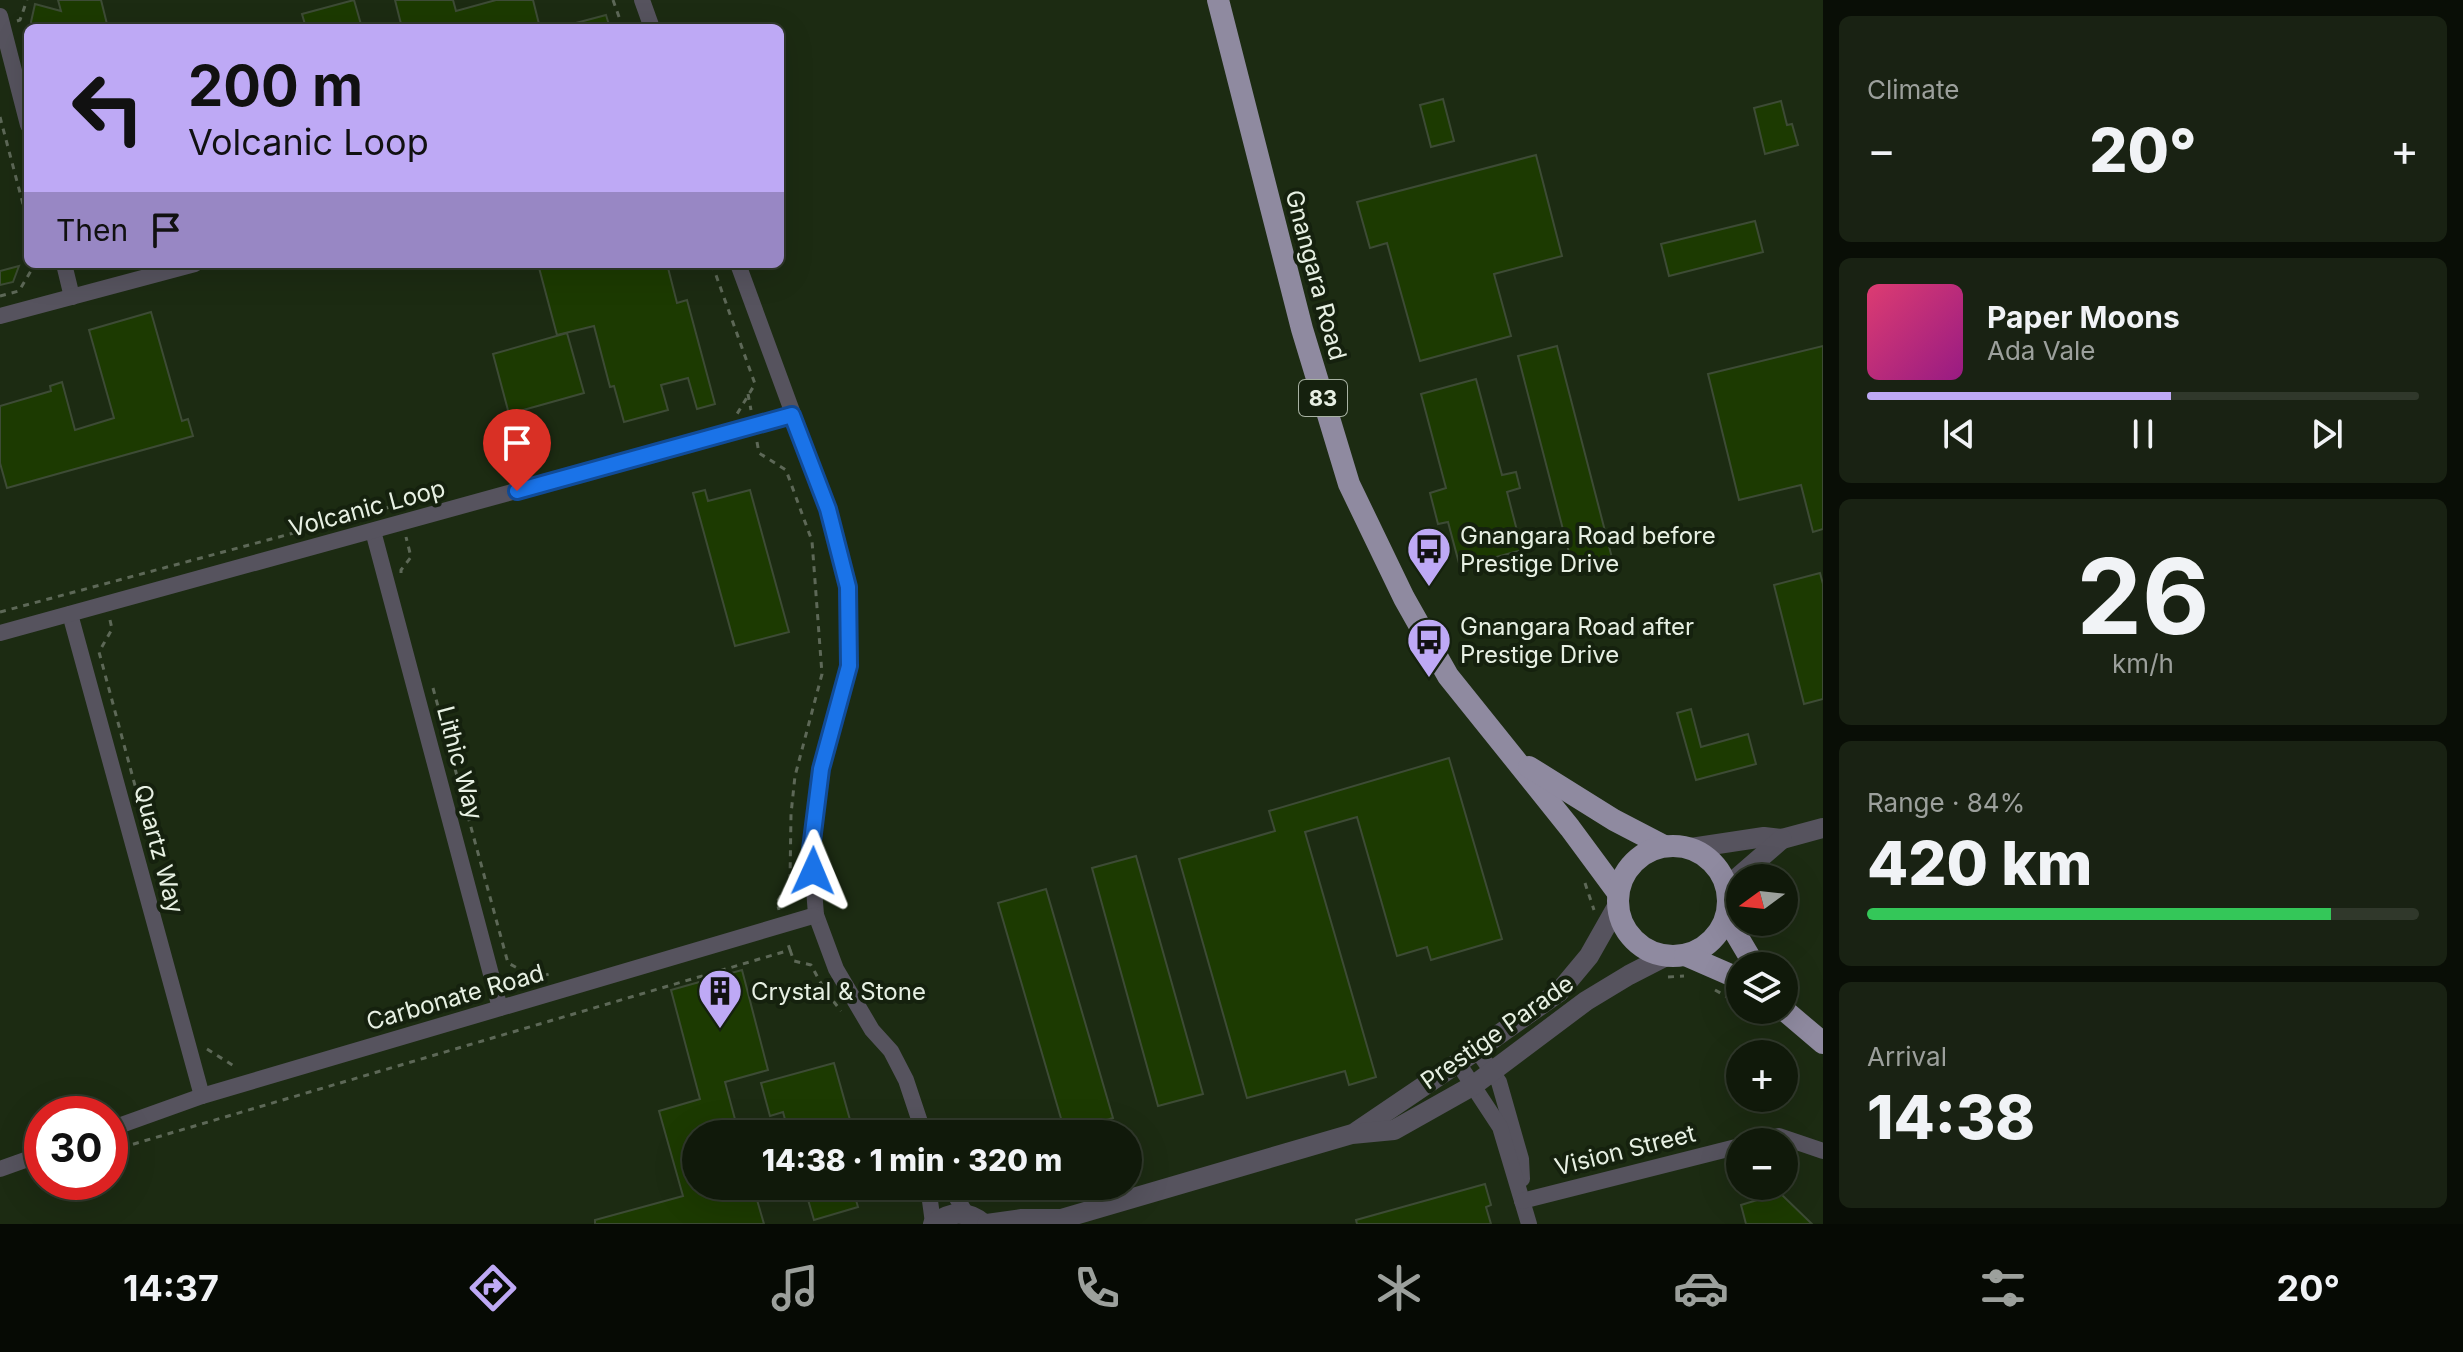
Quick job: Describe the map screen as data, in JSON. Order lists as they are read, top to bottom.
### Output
{
  "streets": {
    "main road": ["Gnangara Road", "83"],
    "street": [
      "Volcanic Loop",
      "Lithic Way",
      "Quartz Way",
      "Carbonate Road",
      "Prestige Parade",
      "Vision Street"
    ]
  },
  "crossings": [
    ["Gnangara Road", "Prestige Parade"],
    ["Volcanic Loop", "Lithic Way"],
    ["Volcanic Loop", "Quartz Way"],
    ["Lithic Way", "Carbonate Road"],
    ["Quartz Way", "Carbonate Road"]
  ],
  "places": {
    "bus stop": ["Gnangara Road before Prestige Drive", "Gnangara Road after Prestige Drive"],
    "building": ["Crystal & Stone"]
  },
  "north": "left",
  "page": {
    "tile": [
      "Climate",
      ["26", "km/h"],
      ["Range · 84%", "420 km"],
      ["Arrival", "14:38"]
    ],
    "turn": ["200 m", "Volcanic Loop"],
    "heat": ["−", "20°", "+"],
    "then": "Then",
    "song": ["Paper Moons", "Ada Vale"],
    "map_buttons": ["+", "−"],
    "limit": "30",
    "trip": "14:38 · 1 min · 320 m",
    "tabs": ["14:37", "20°"]
  }
}
